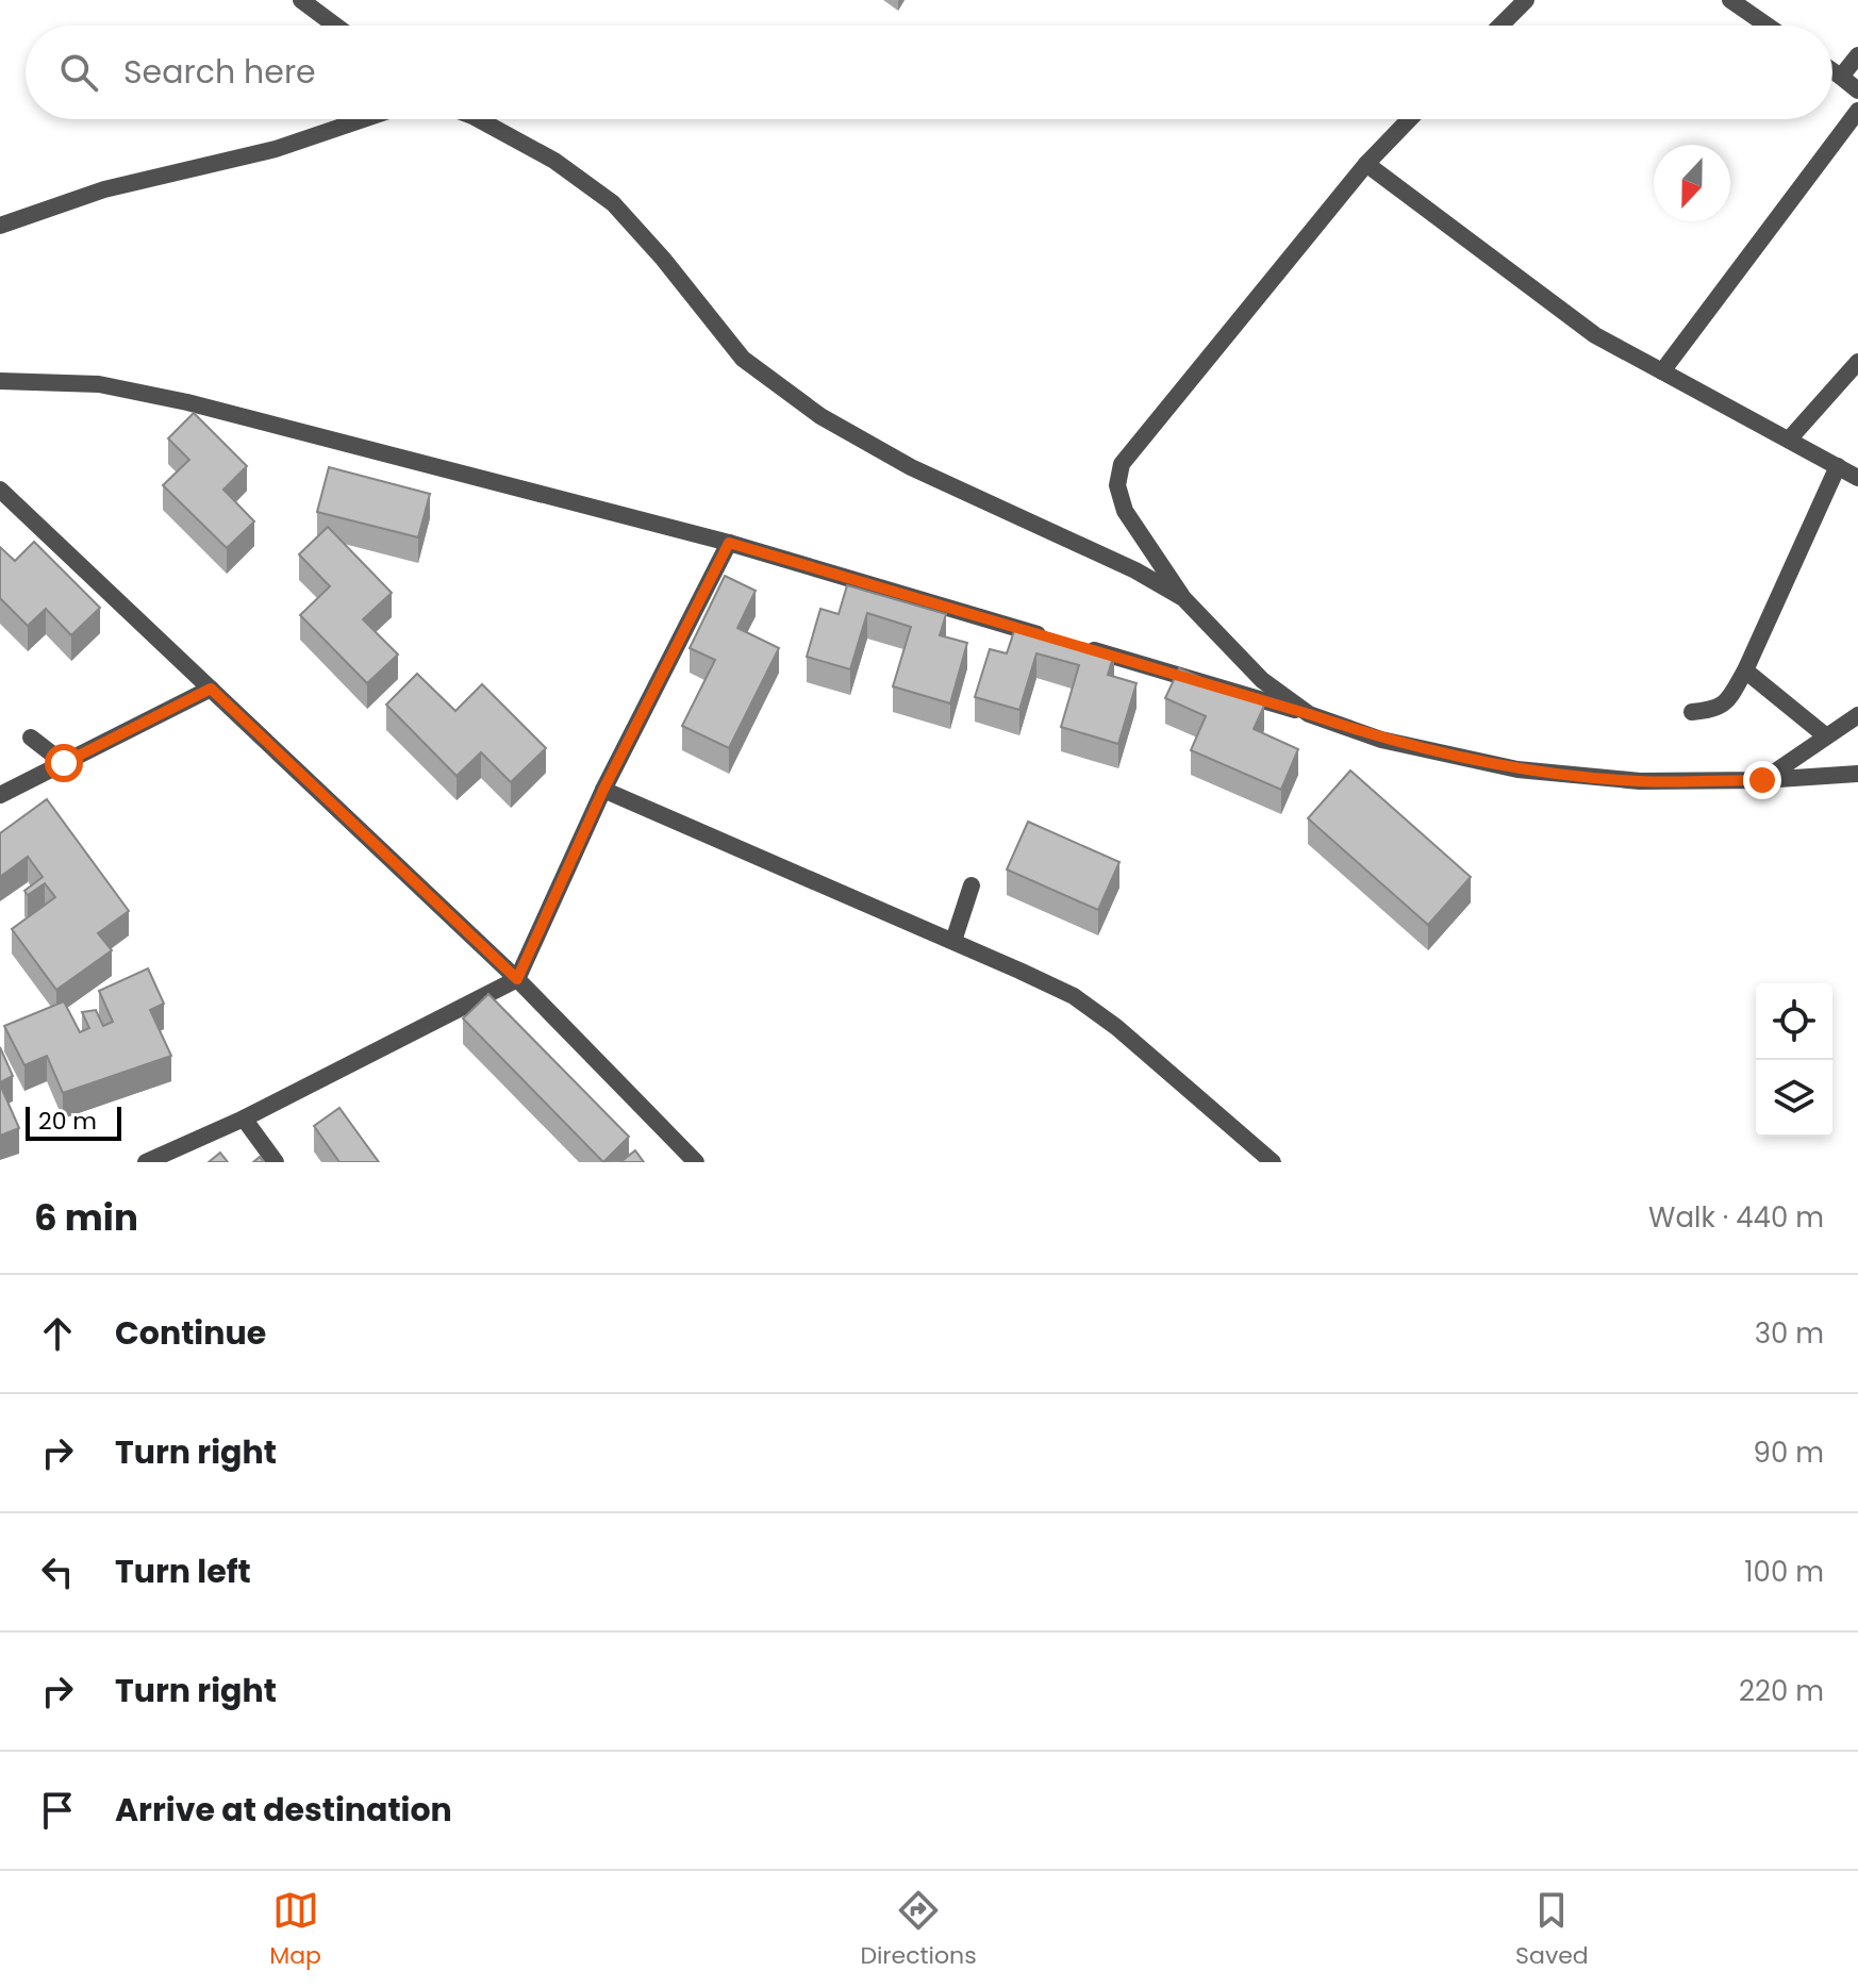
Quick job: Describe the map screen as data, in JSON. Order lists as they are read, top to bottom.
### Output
{
  "scale_bar": "20 m",
  "north": "bottom",
  "page": {
    "search": "Search here",
    "scale": "20 m",
    "heading": ["6 min", "Walk · 440 m"],
    "list": [
      ["Continue", "30 m"],
      ["Turn right", "90 m"],
      ["Turn left", "100 m"],
      ["Turn right", "220 m"],
      "Arrive at destination"
    ],
    "nav": ["Map", "Directions", "Saved"]
  }
}
